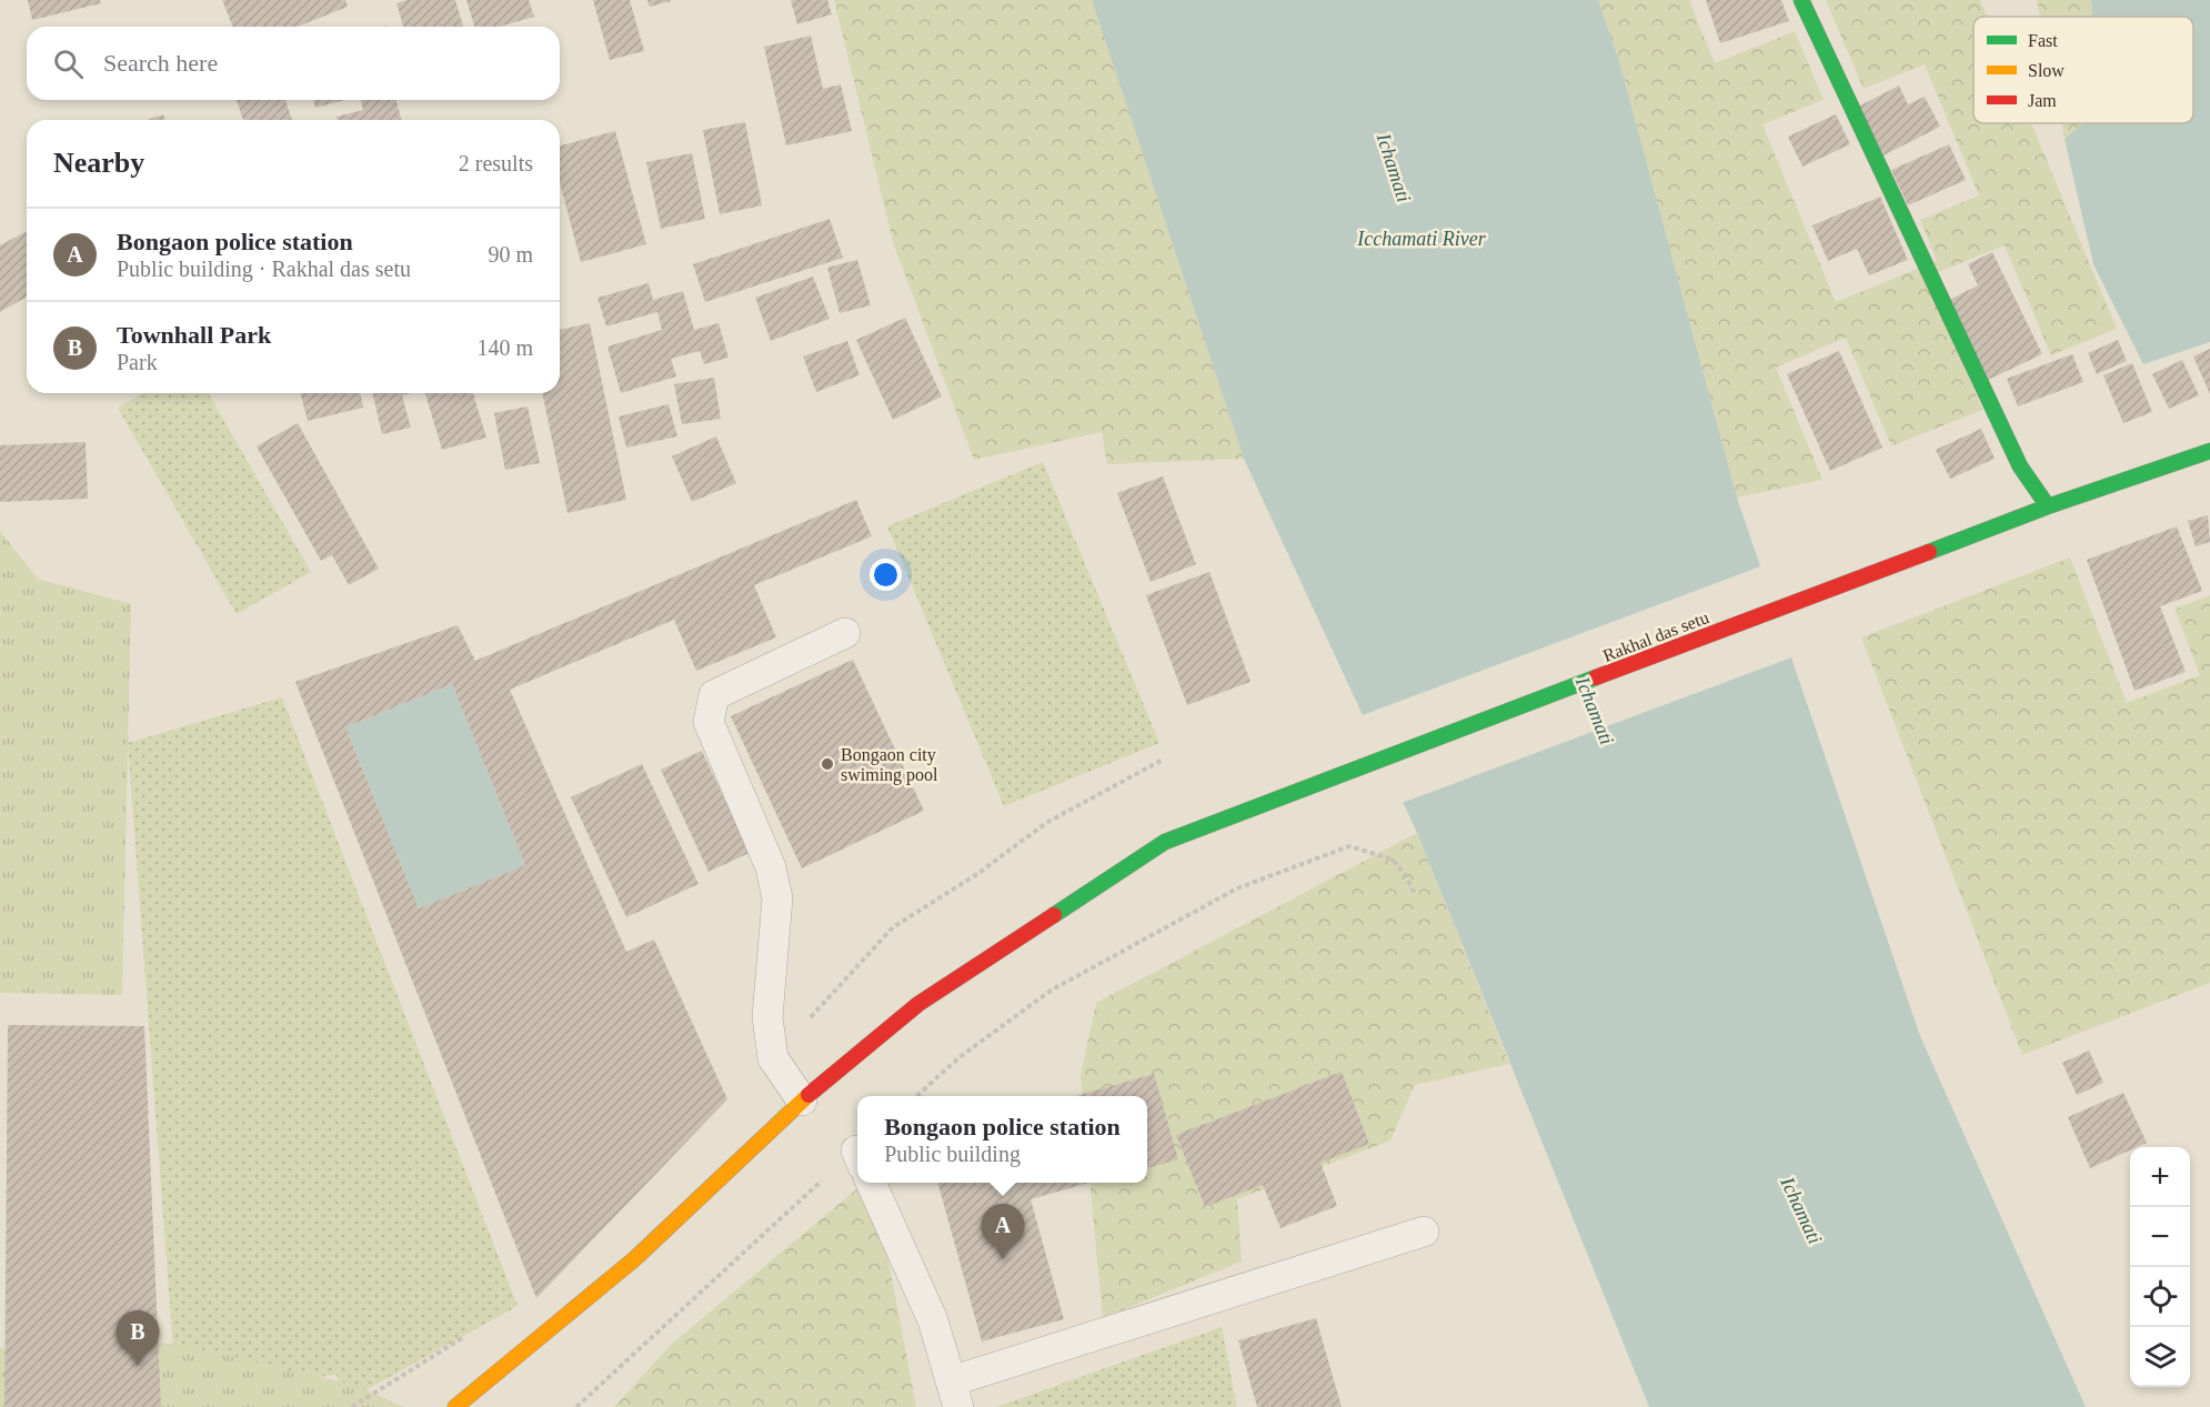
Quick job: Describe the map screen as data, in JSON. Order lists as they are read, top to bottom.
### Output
{
  "streets": {
    "main road": ["Rakhal das setu"]
  },
  "water": ["Ichamati", "Icchamati River"],
  "places": ["Bongaon city swiming pool"],
  "legend": ["Fast", "Slow", "Jam"],
  "page": {
    "search": "Search here",
    "heading": ["Nearby", "2 results"],
    "list": [
      {
        "mark": "A",
        "name": "Bongaon police station",
        "note": "Public building · Rakhal das setu",
        "value": "90 m"
      },
      {
        "mark": "B",
        "name": "Townhall Park",
        "note": "Park",
        "value": "140 m"
      }
    ],
    "popup": ["Bongaon police station", "Public building"],
    "map_buttons": ["+", "−"],
    "pins": ["A", "B"]
  }
}
